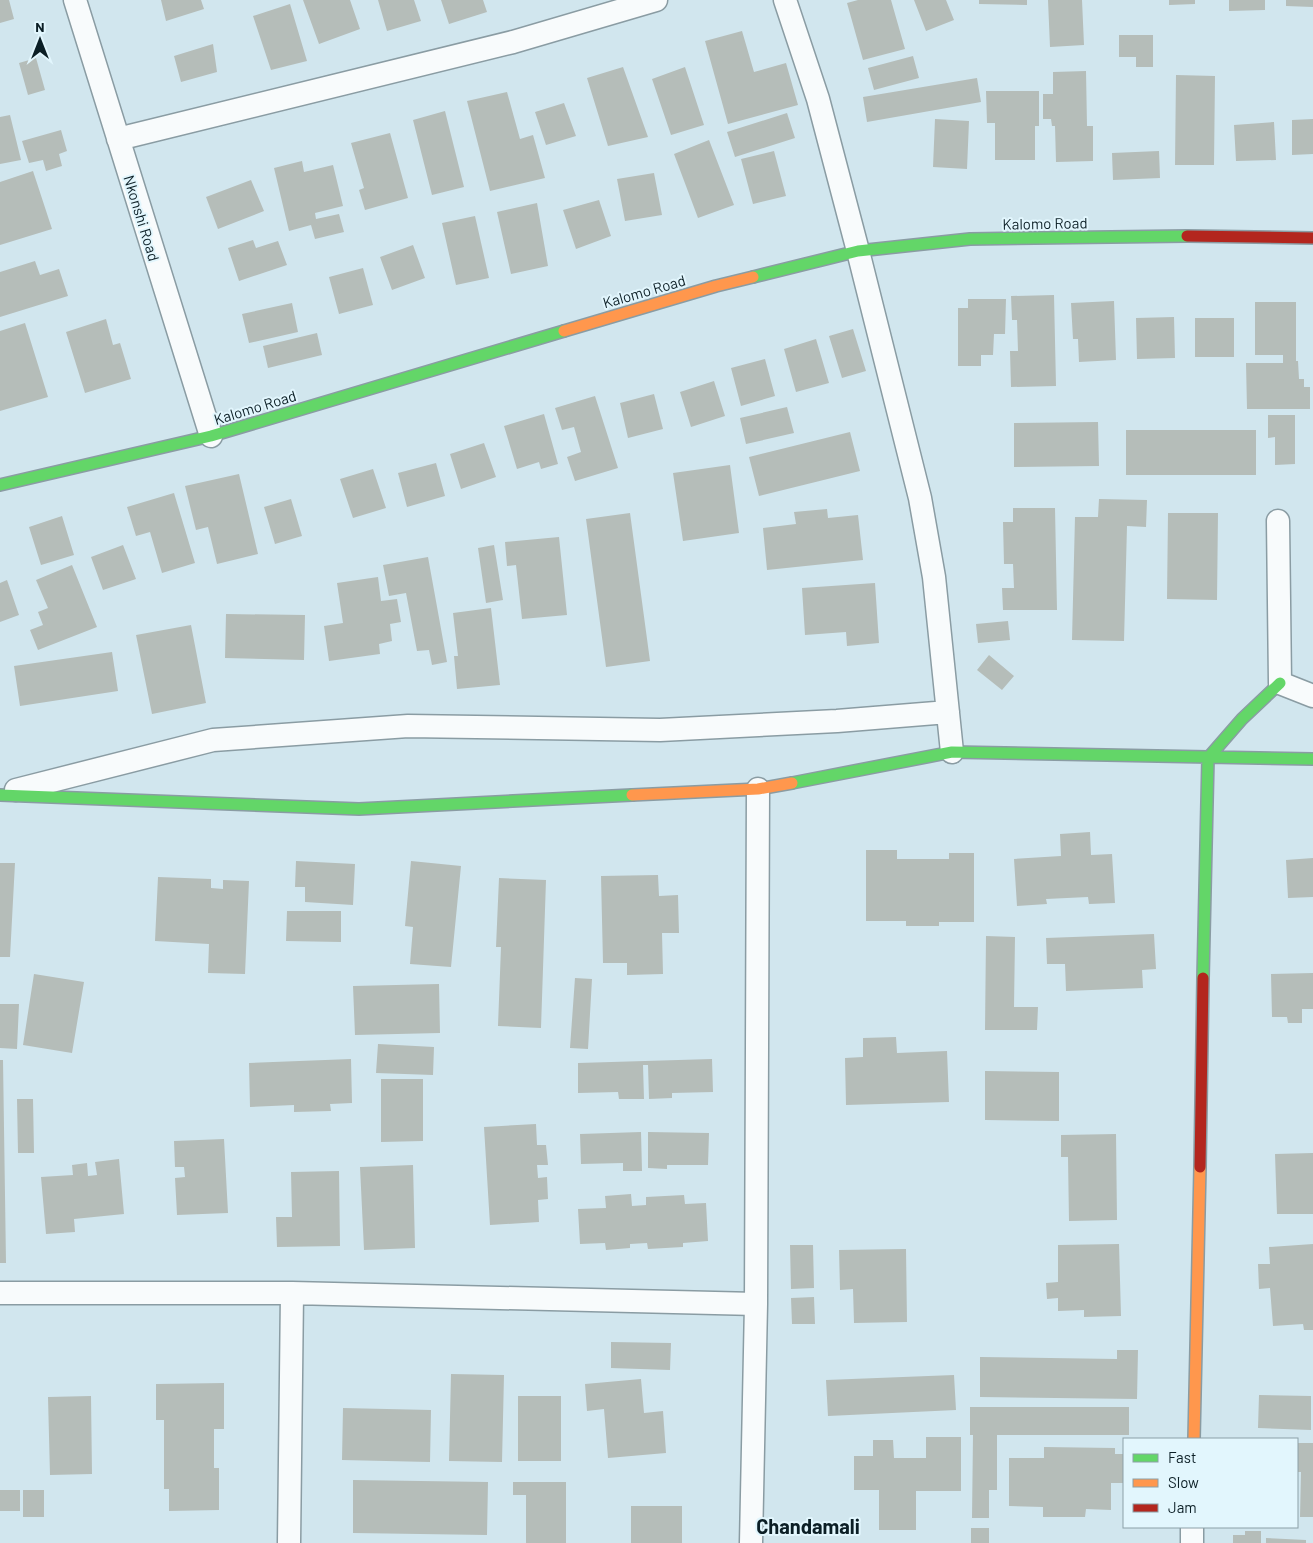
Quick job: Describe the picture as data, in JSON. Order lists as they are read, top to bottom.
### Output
{
  "streets": {
    "street": ["Nkonshi Road", "Kalomo Road"]
  },
  "crossings": [
    ["Nkonshi Road", "Kalomo Road"]
  ],
  "districts": ["Chandamali"],
  "legend": ["Fast", "Slow", "Jam"],
  "north": "top"
}
